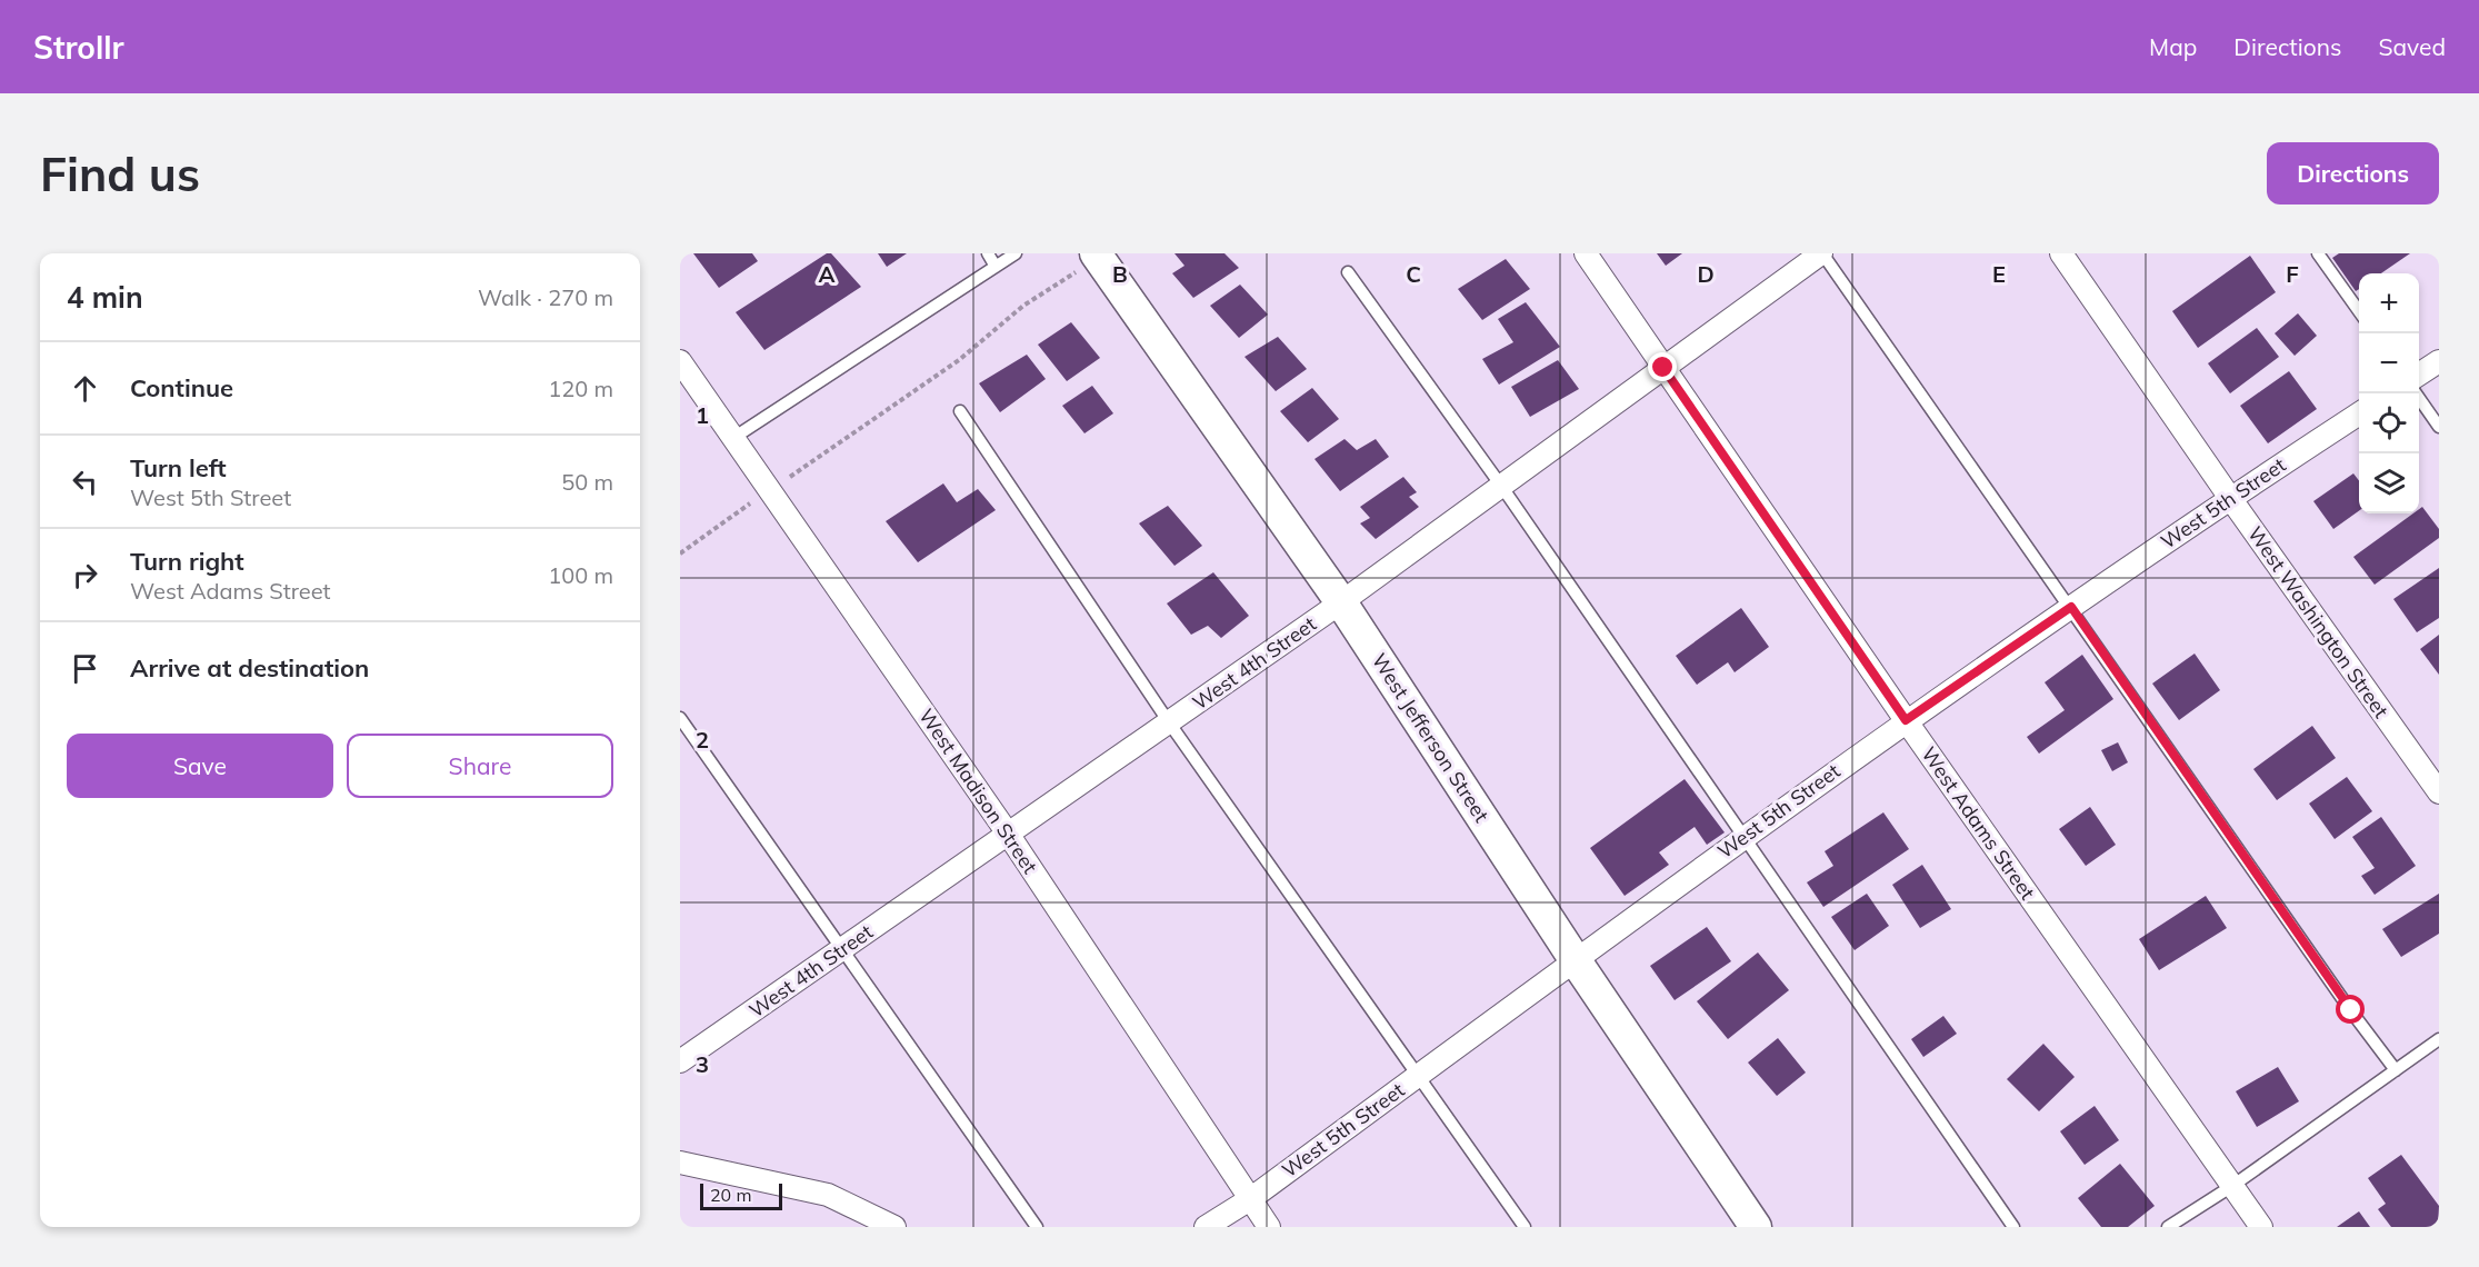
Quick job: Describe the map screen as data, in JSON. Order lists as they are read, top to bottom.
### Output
{
  "streets": {
    "street": [
      "West 5th Street",
      "West Washington Street",
      "West 4th Street",
      "West Jefferson Street",
      "West Madison Street",
      "West Adams Street"
    ]
  },
  "crossings": [
    ["West 5th Street", "West Washington Street"],
    ["West 5th Street", "West Jefferson Street"],
    ["West 5th Street", "West Madison Street"],
    ["West 5th Street", "West Adams Street"],
    ["West 4th Street", "West Jefferson Street"],
    ["West 4th Street", "West Madison Street"],
    ["West 4th Street", "West Adams Street"]
  ],
  "scale_bar": "20 m",
  "page": {
    "header": "Strollr",
    "nav": ["Map", "Directions", "Saved"],
    "buttons": [
      "Directions",
      ["Save", "Share"]
    ],
    "title": "Find us",
    "heading": ["4 min", "Walk · 270 m"],
    "map_buttons": ["+", "−"],
    "list": [
      ["Continue", "120 m"],
      ["Turn left", "West 5th Street", "50 m"],
      ["Turn right", "West Adams Street", "100 m"],
      "Arrive at destination"
    ],
    "scale": "20 m"
  },
  "grid": {
    "columns": [
      "A",
      "B",
      "C",
      "D",
      "E",
      "F"
    ],
    "rows": ["1", "2", "3"]
  }
}
